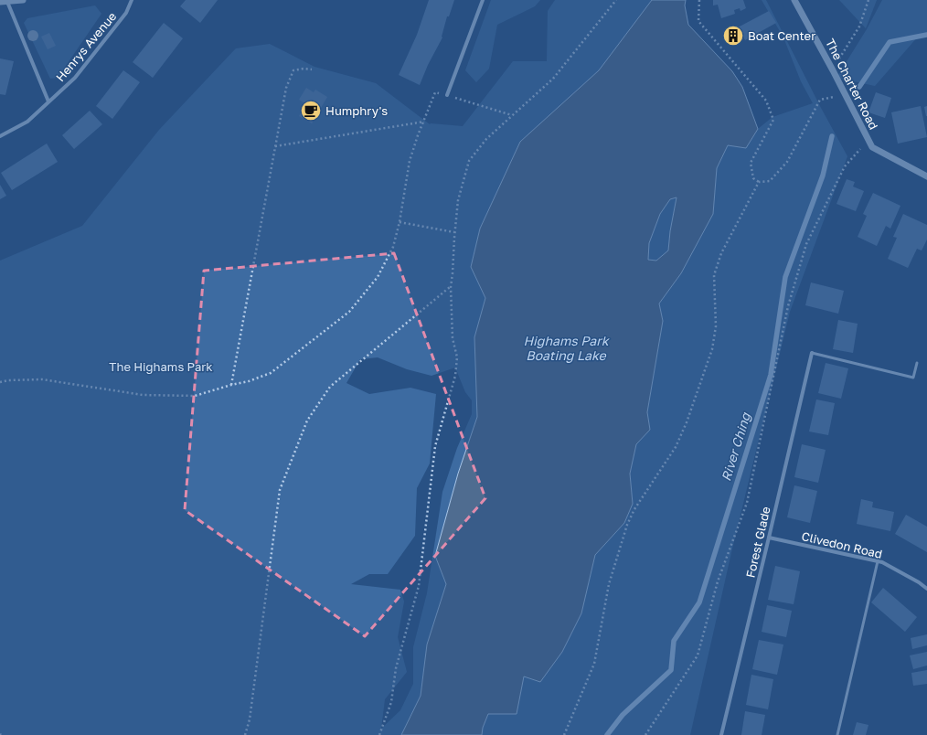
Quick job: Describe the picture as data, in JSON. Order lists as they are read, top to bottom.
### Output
{
  "streets": {
    "street": [
      "Henrys Avenue",
      "The Charter Road",
      "Forest Glade",
      "Clivedon Road"
    ]
  },
  "crossings": [
    ["Forest Glade", "Clivedon Road"]
  ],
  "water": ["Highams Park Boating Lake", "River Ching"],
  "parks": ["The Highams Park"],
  "places": {
    "building": ["Boat Center"],
    "cafe": ["Humphry's"]
  }
}
